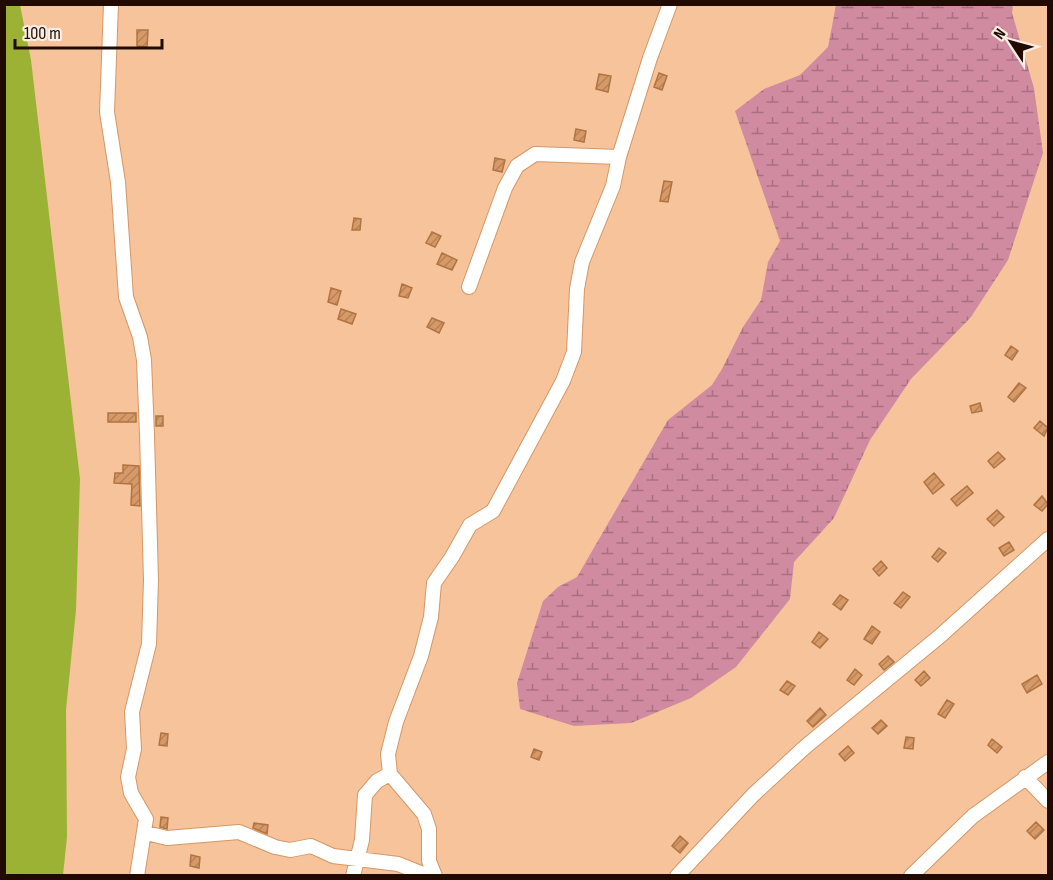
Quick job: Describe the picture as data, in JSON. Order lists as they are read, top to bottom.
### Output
{
  "scale_bar": "100 m",
  "north": "top left"
}
